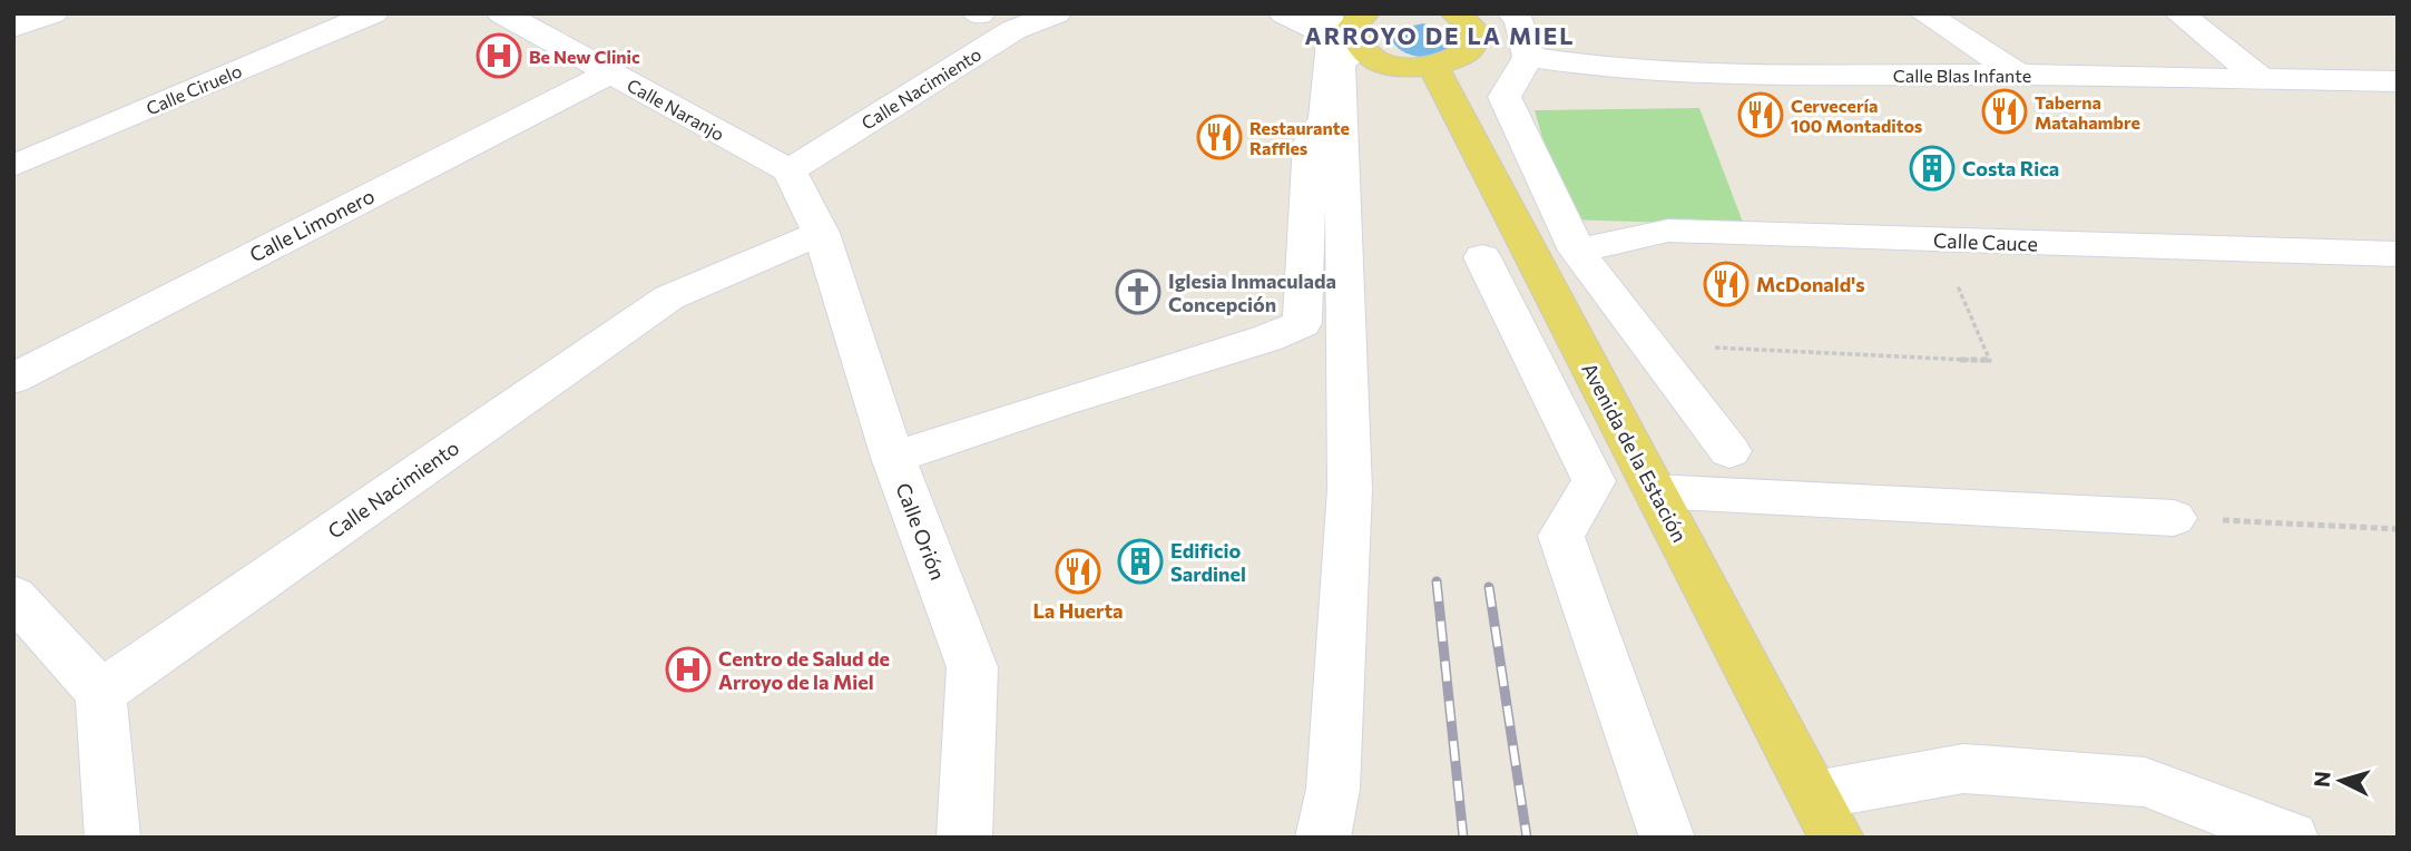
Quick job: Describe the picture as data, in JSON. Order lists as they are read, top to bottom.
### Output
{
  "streets": {
    "main road": ["Avenida de la Estación"],
    "street": [
      "Calle Blas Infante",
      "Calle Nacimiento",
      "Calle Ciruelo",
      "Calle Naranjo",
      "Calle Limonero",
      "Calle Cauce",
      "Calle Orión"
    ]
  },
  "crossings": [
    ["Calle Nacimiento", "Calle Naranjo"],
    ["Calle Nacimiento", "Calle Orión"],
    ["Calle Naranjo", "Calle Limonero"]
  ],
  "districts": ["ARROYO DE LA MIEL"],
  "places": {
    "hospital": ["Be New Clinic", "Centro de Salud de Arroyo de la Miel"],
    "restaurant": [
      "Taberna Matahambre",
      "Cervecería 100 Montaditos",
      "Restaurante Raffles",
      "McDonald's",
      "La Huerta"
    ],
    "building": ["Costa Rica", "Edificio Sardinel"],
    "church": ["Iglesia Inmaculada Concepción"]
  },
  "north": "left"
}
